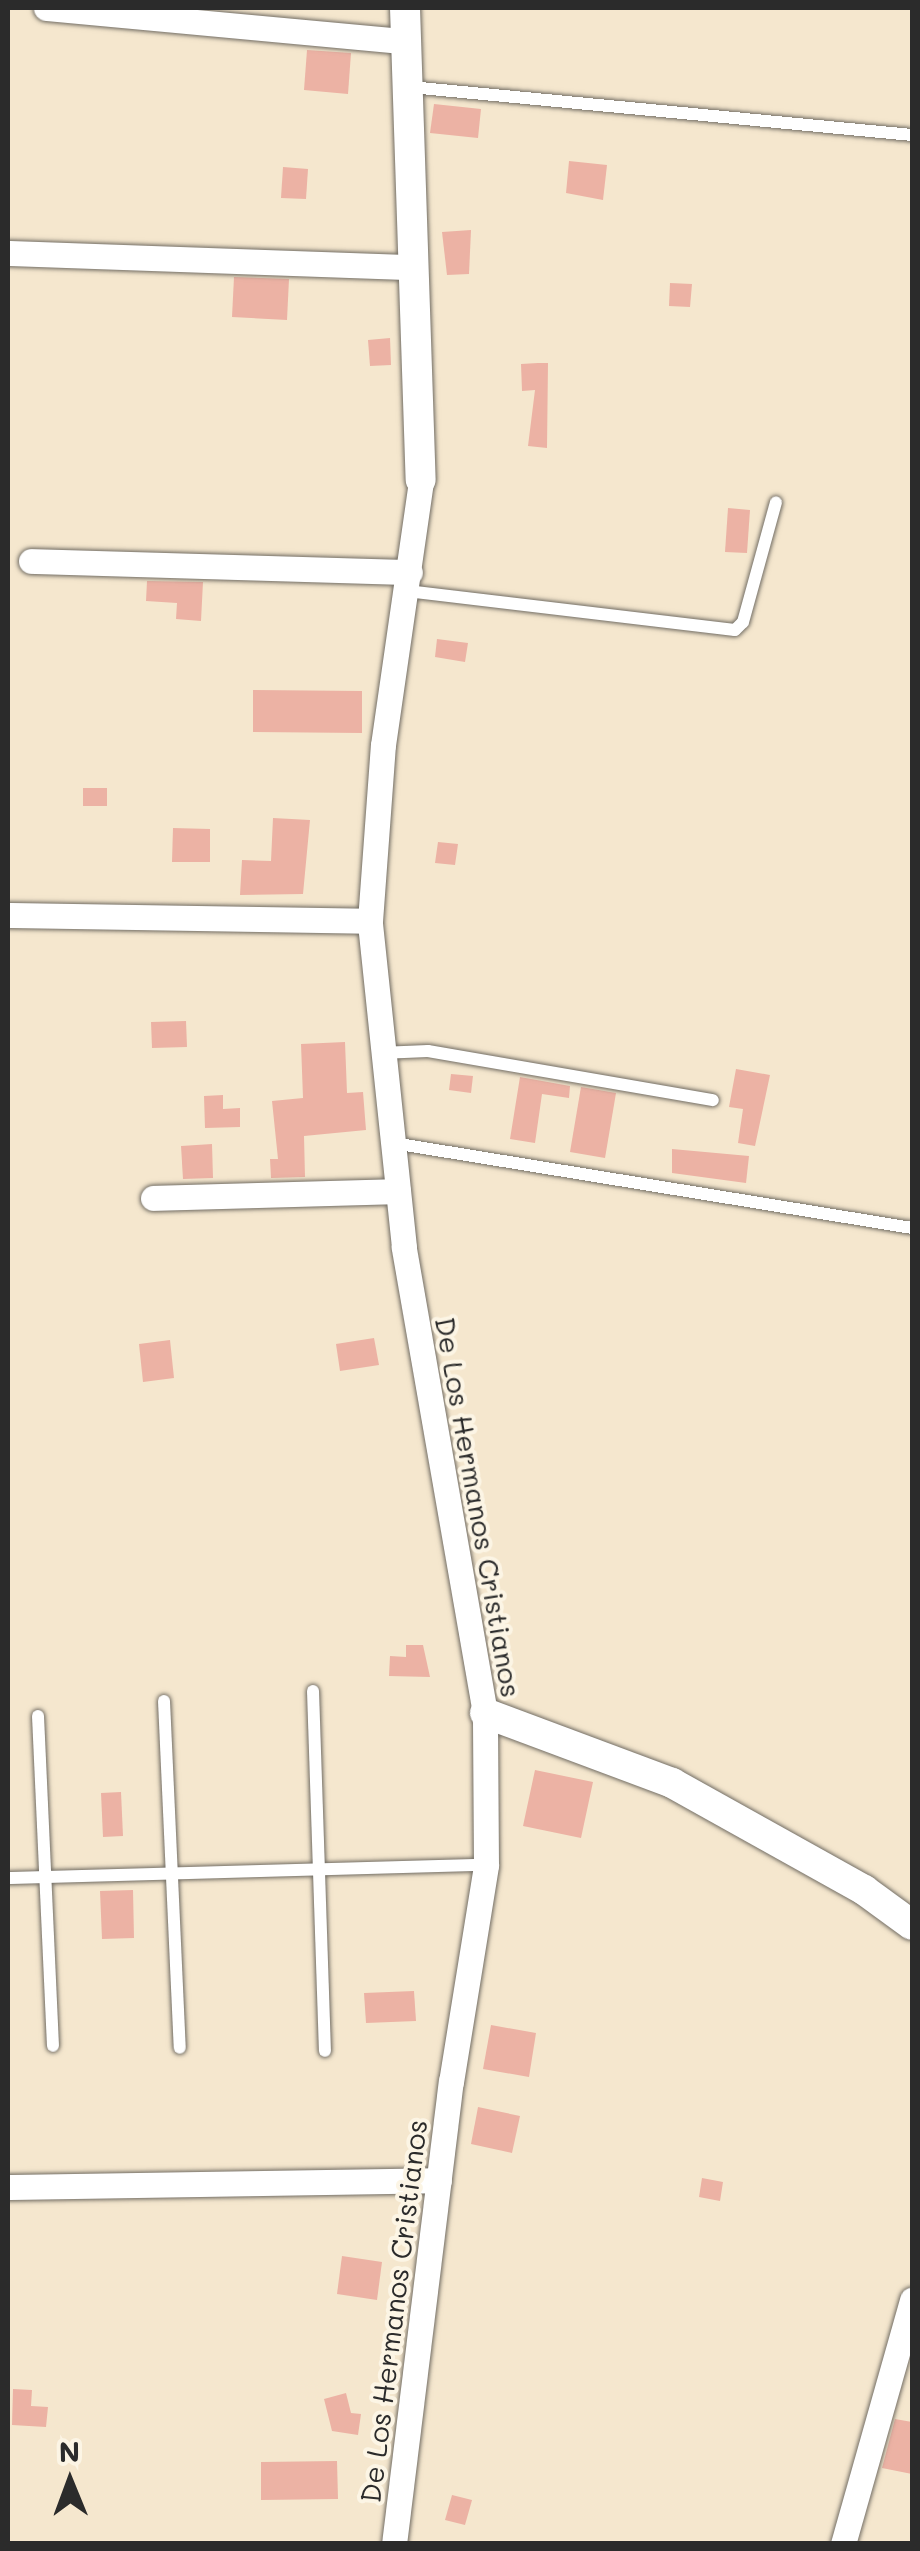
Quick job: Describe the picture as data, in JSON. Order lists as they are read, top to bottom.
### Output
{
  "streets": {
    "street": ["De Los Hermanos Cristianos"]
  },
  "north": "top"
}
